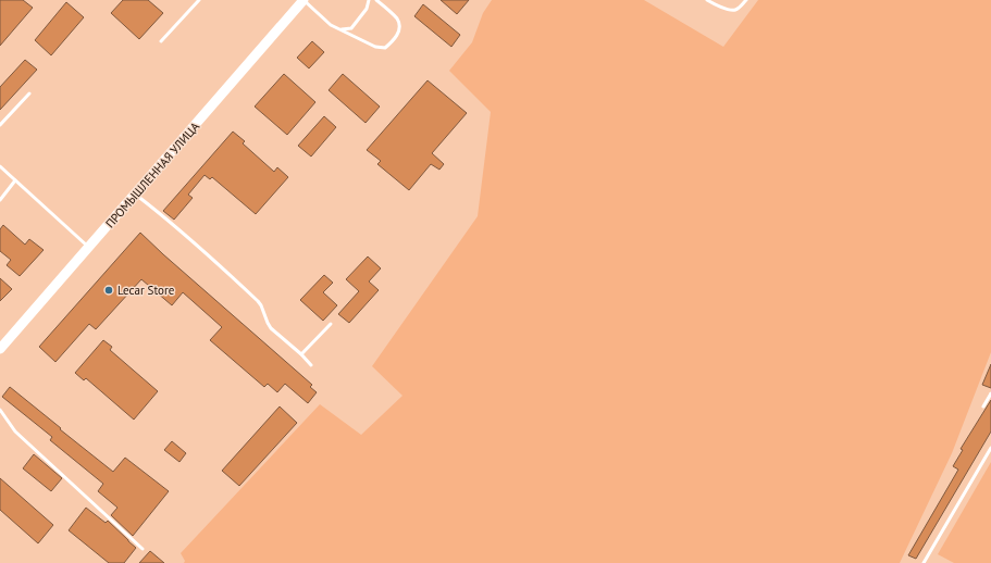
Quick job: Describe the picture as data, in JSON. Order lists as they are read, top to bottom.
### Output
{
  "streets": {
    "main road": ["ПРОМЫШЛЕННАЯ УЛИЦА"]
  },
  "places": ["Lecar Store"]
}
